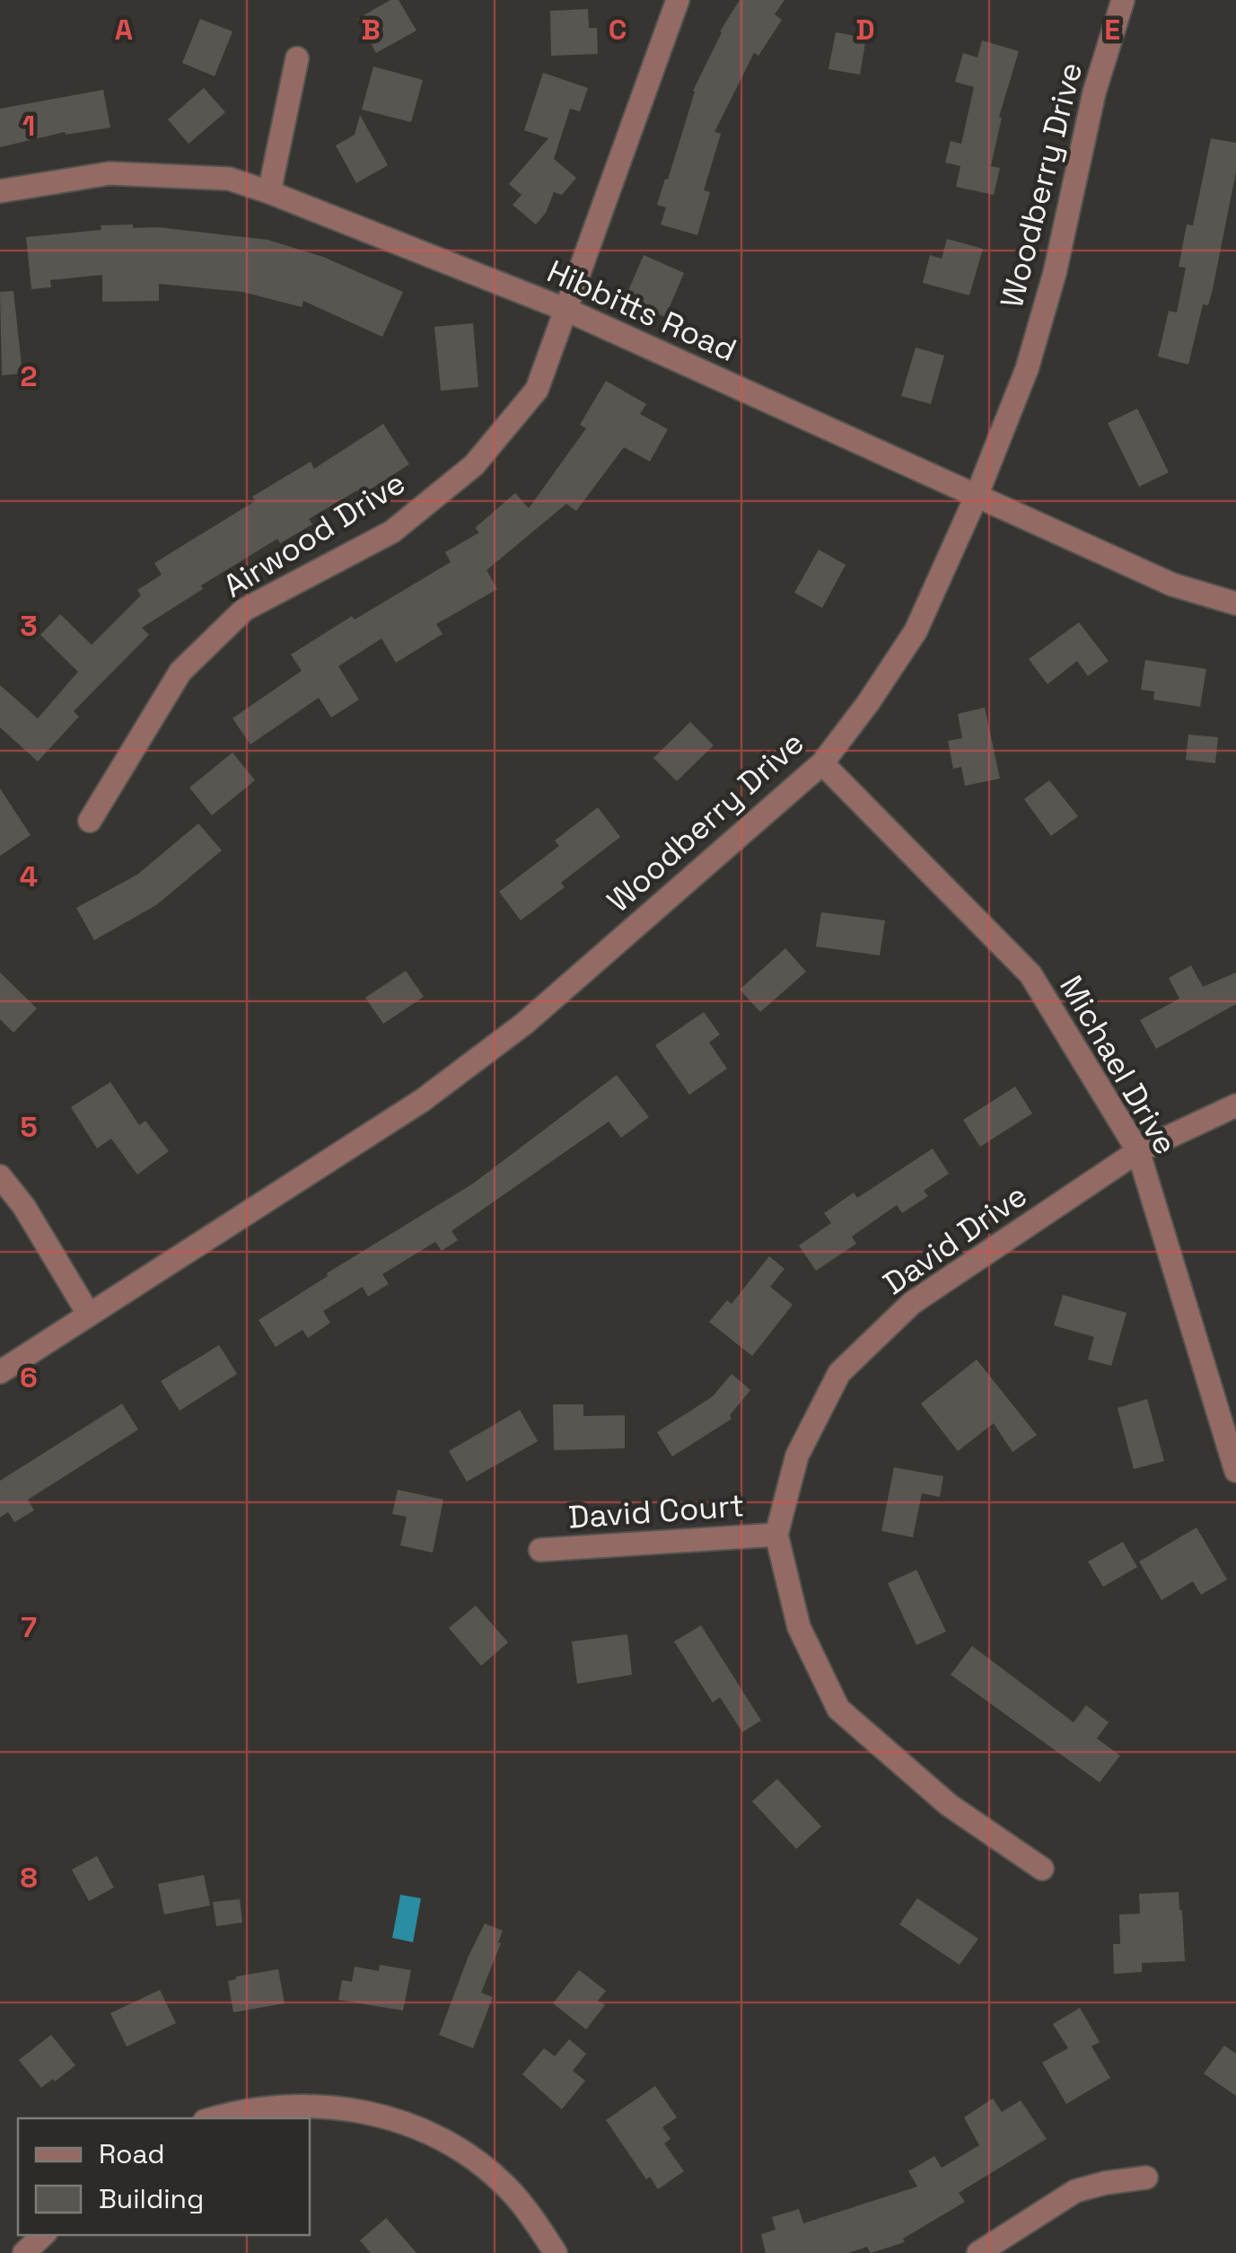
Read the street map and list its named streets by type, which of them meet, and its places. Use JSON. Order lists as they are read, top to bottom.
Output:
{
  "streets": {
    "street": [
      "Woodberry Drive",
      "Hibbitts Road",
      "Airwood Drive",
      "Michael Drive",
      "David Drive",
      "David Court"
    ]
  },
  "crossings": [
    ["Woodberry Drive", "Hibbitts Road"],
    ["Woodberry Drive", "Michael Drive"],
    ["Hibbitts Road", "Airwood Drive"],
    ["Michael Drive", "David Drive"],
    ["David Drive", "David Court"]
  ],
  "legend": ["Road", "Building"],
  "grid": {
    "columns": [
      "A",
      "B",
      "C",
      "D",
      "E"
    ],
    "rows": [
      "1",
      "2",
      "3",
      "4",
      "5",
      "6",
      "7",
      "8"
    ]
  }
}
